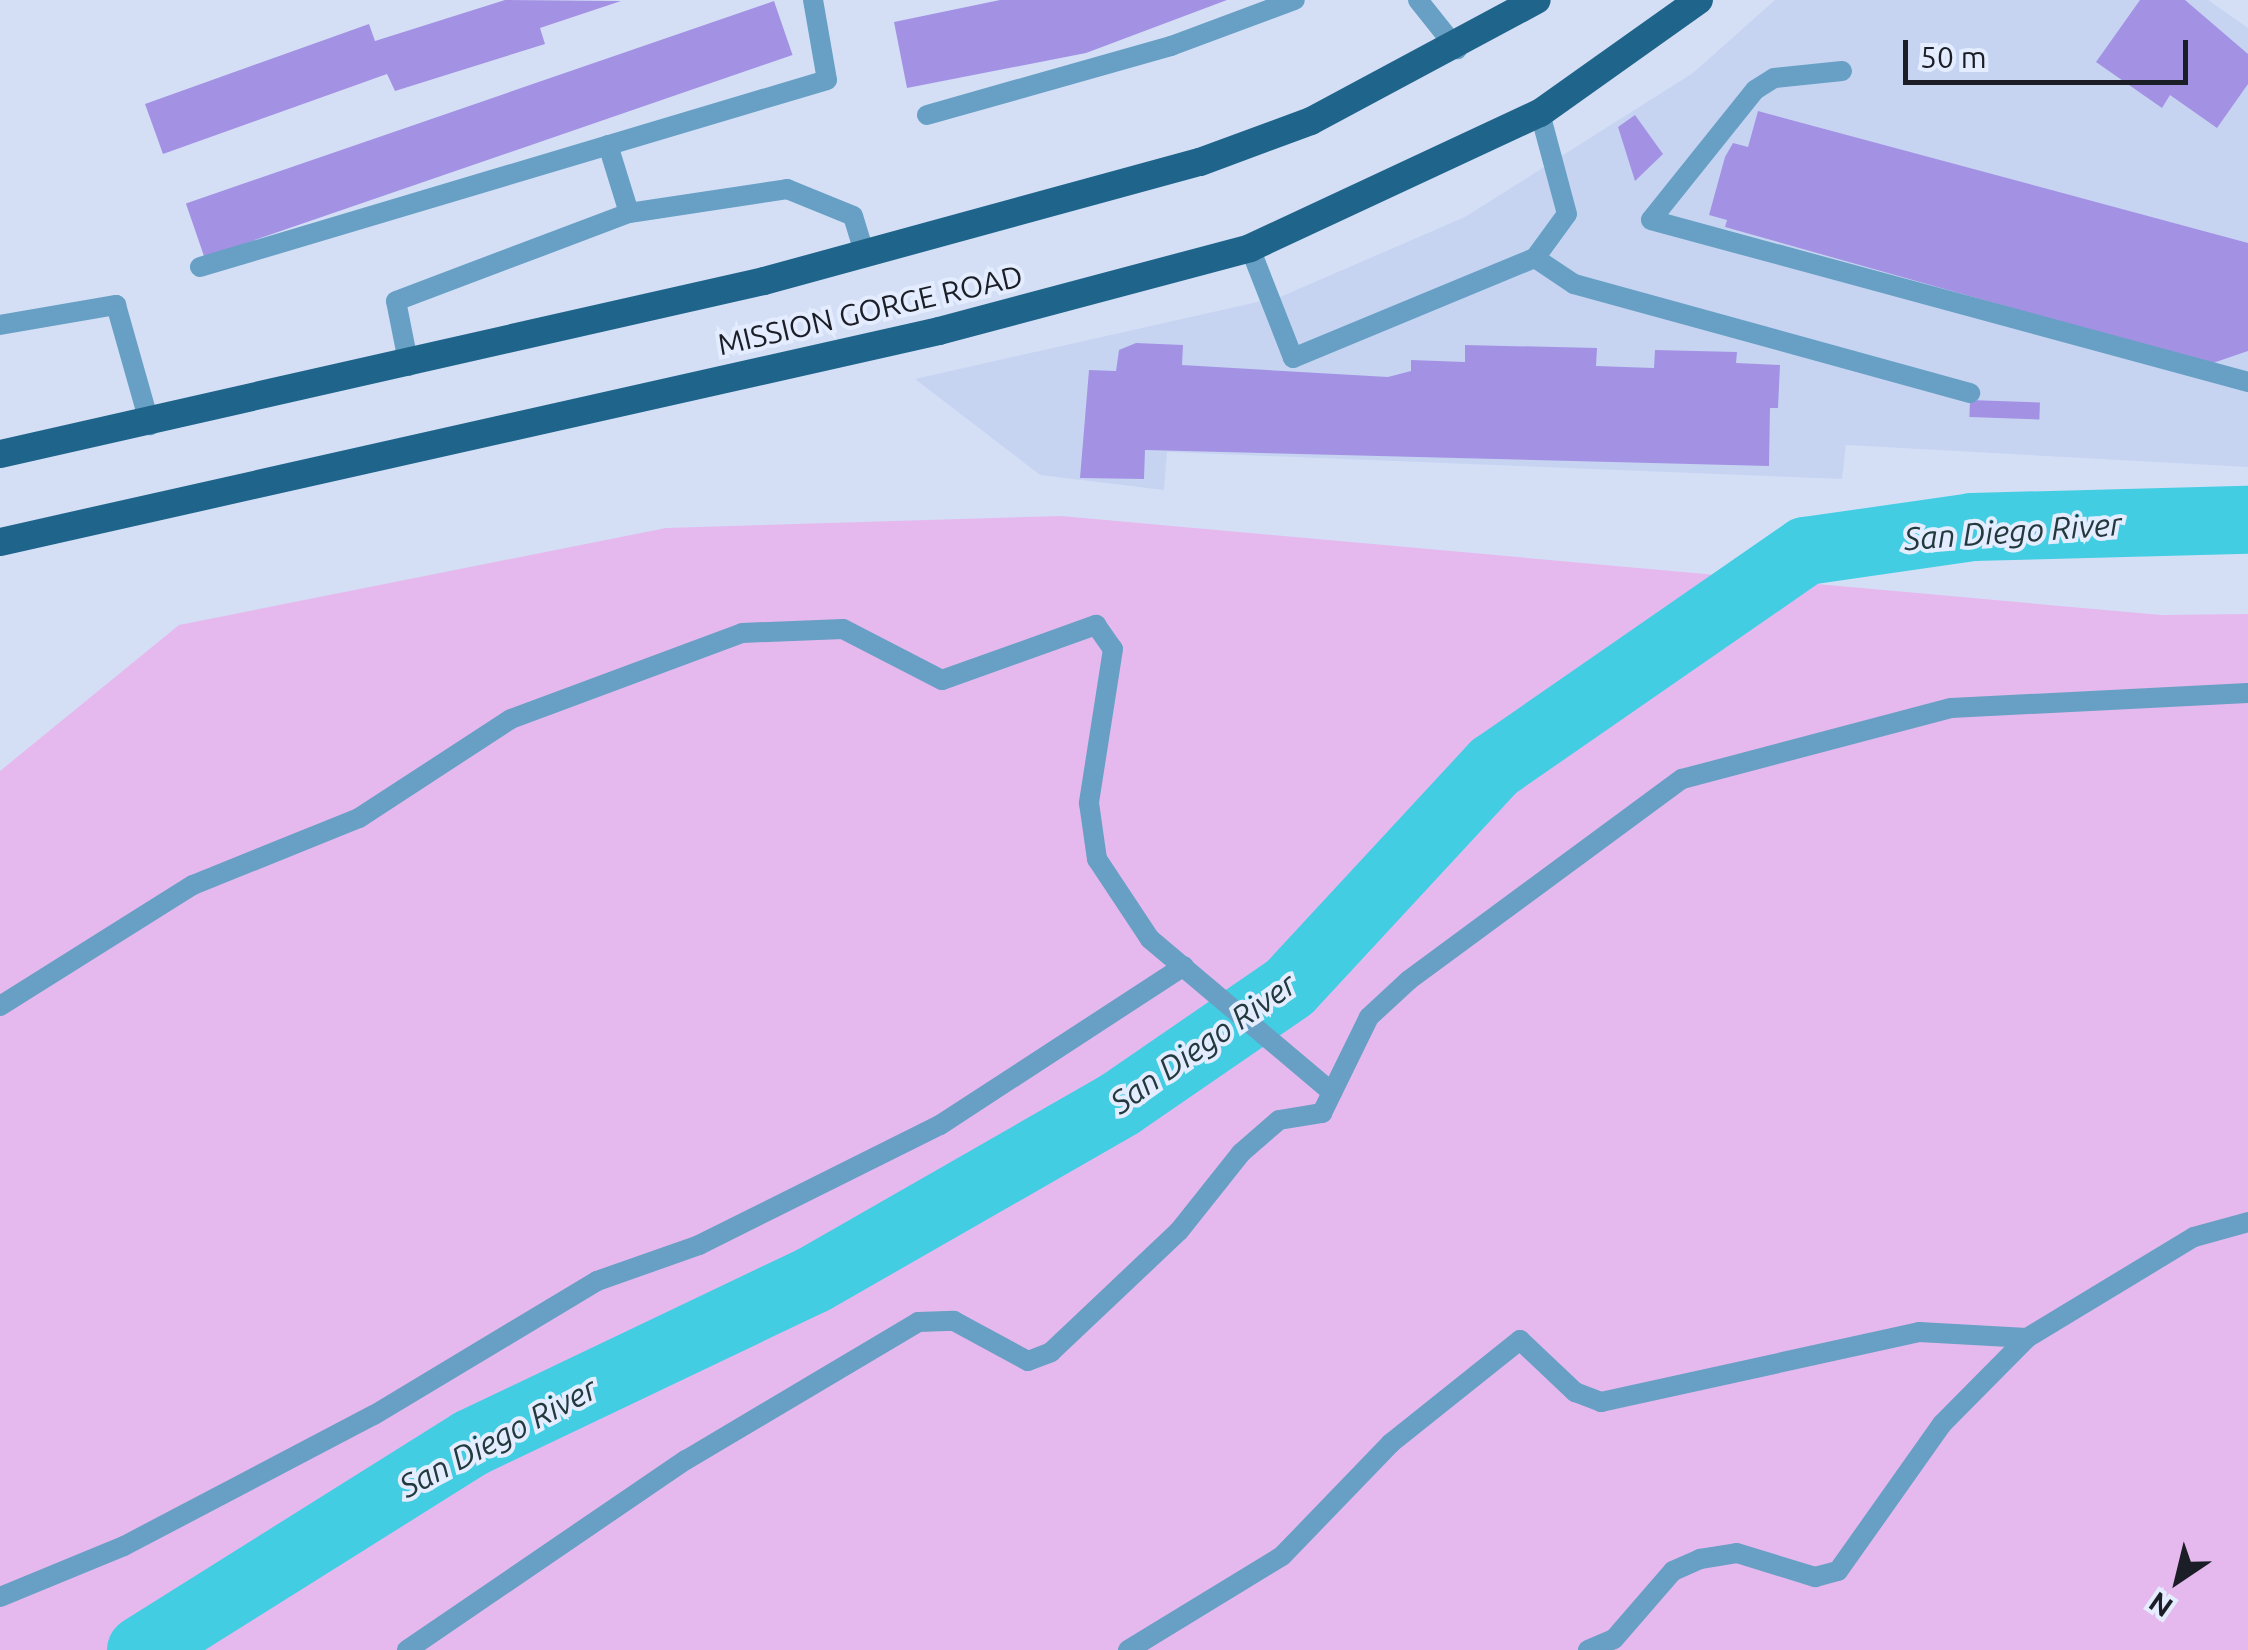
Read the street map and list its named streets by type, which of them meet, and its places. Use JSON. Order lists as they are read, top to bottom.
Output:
{
  "streets": {
    "main road": ["MISSION GORGE ROAD"]
  },
  "water": ["San Diego River"],
  "scale_bar": "50 m",
  "north": "bottom left"
}
